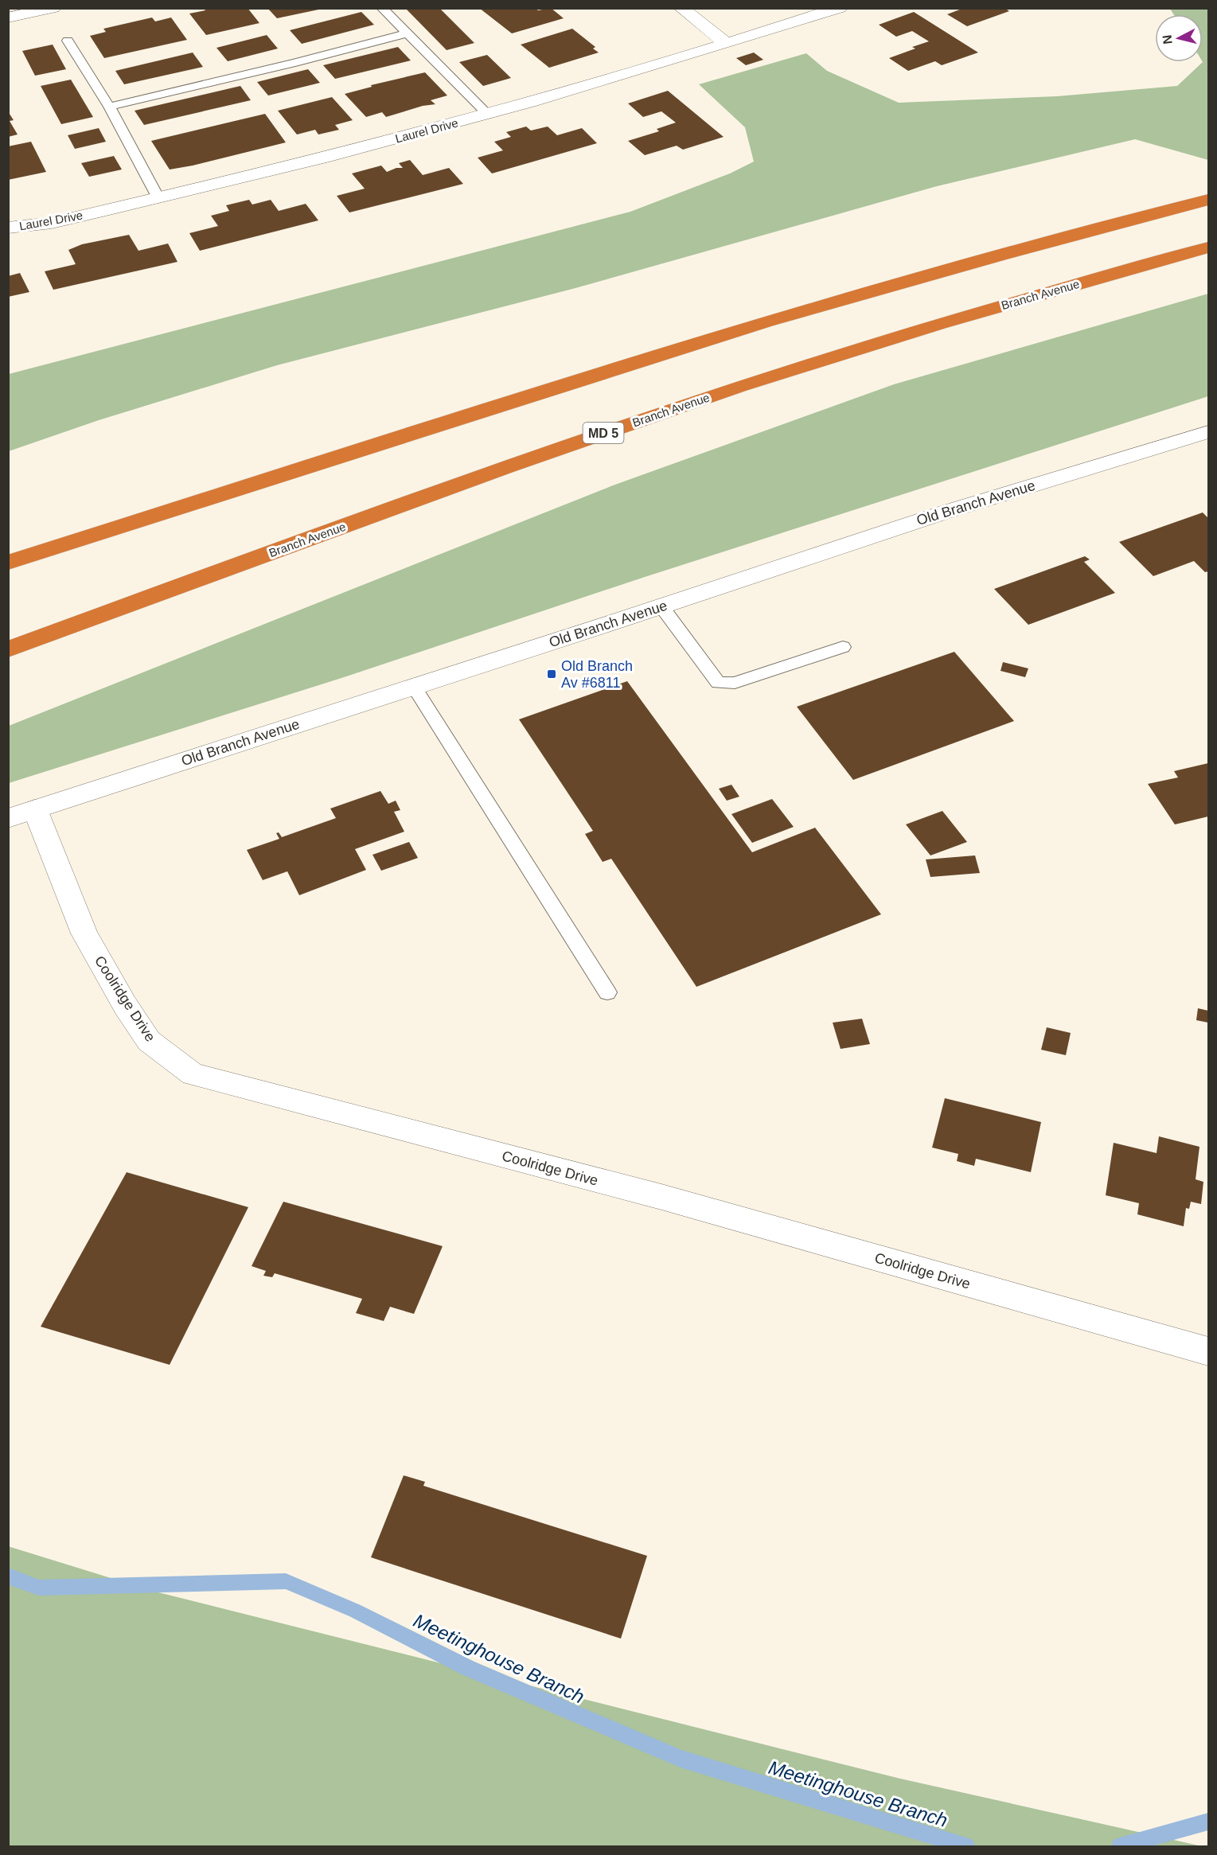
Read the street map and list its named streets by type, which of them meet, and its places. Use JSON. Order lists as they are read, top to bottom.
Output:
{
  "streets": {
    "highway": ["Branch Avenue", "MD 5"],
    "street": ["Laurel Drive", "Old Branch Avenue", "Coolridge Drive"]
  },
  "crossings": [
    ["Old Branch Avenue", "Coolridge Drive"]
  ],
  "water": ["Meetinghouse Branch"],
  "places": {
    "transit": ["Old Branch Av #6811"]
  },
  "north": "left"
}
